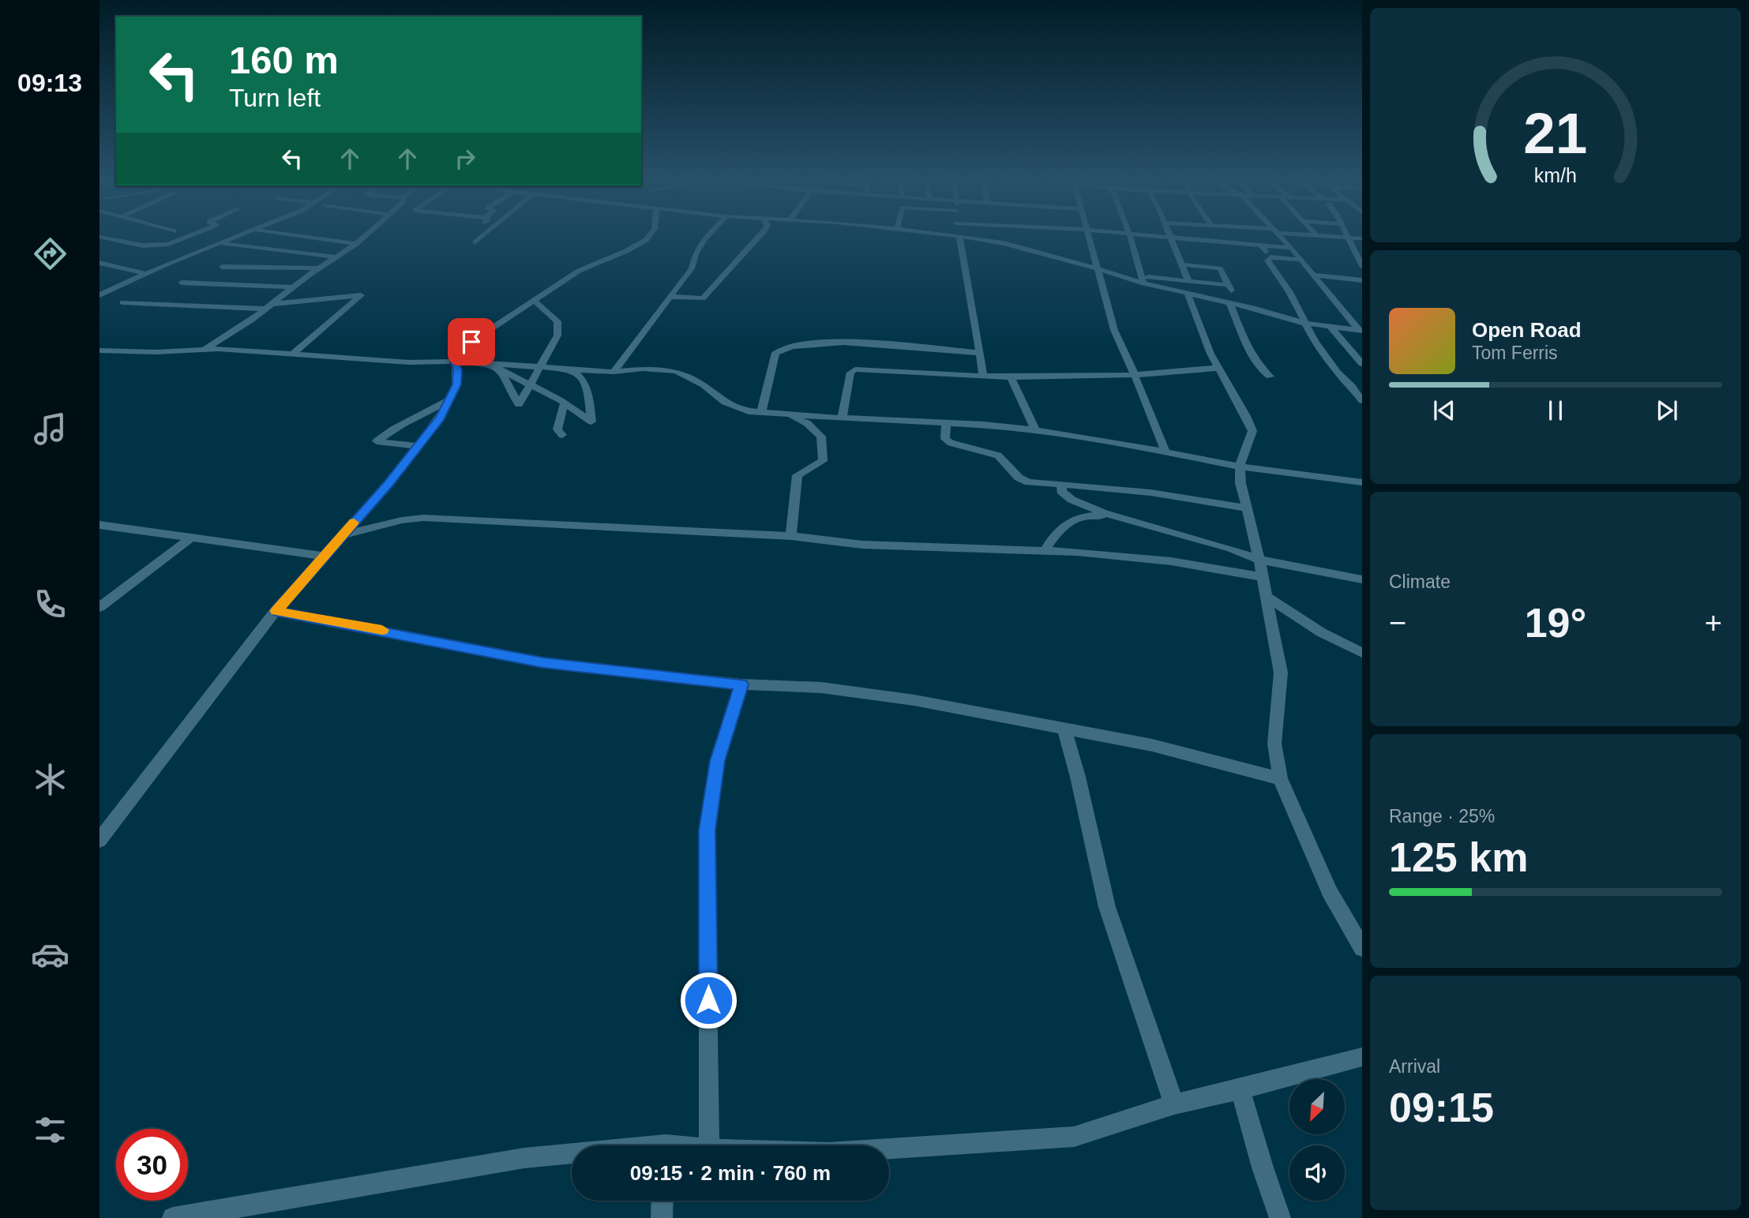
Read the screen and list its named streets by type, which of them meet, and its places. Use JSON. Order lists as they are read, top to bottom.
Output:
{
  "north": "bottom left",
  "page": {
    "tabs": "09:13",
    "turn": ["160 m", "Turn left"],
    "song": ["Open Road", "Tom Ferris"],
    "tile": [
      "Climate",
      ["Range · 25%", "125 km"],
      ["Arrival", "09:15"]
    ],
    "heat": ["−", "19°", "+"],
    "limit": "30",
    "trip": "09:15 · 2 min · 760 m",
    "gauge": ["21", "km/h"]
  }
}
